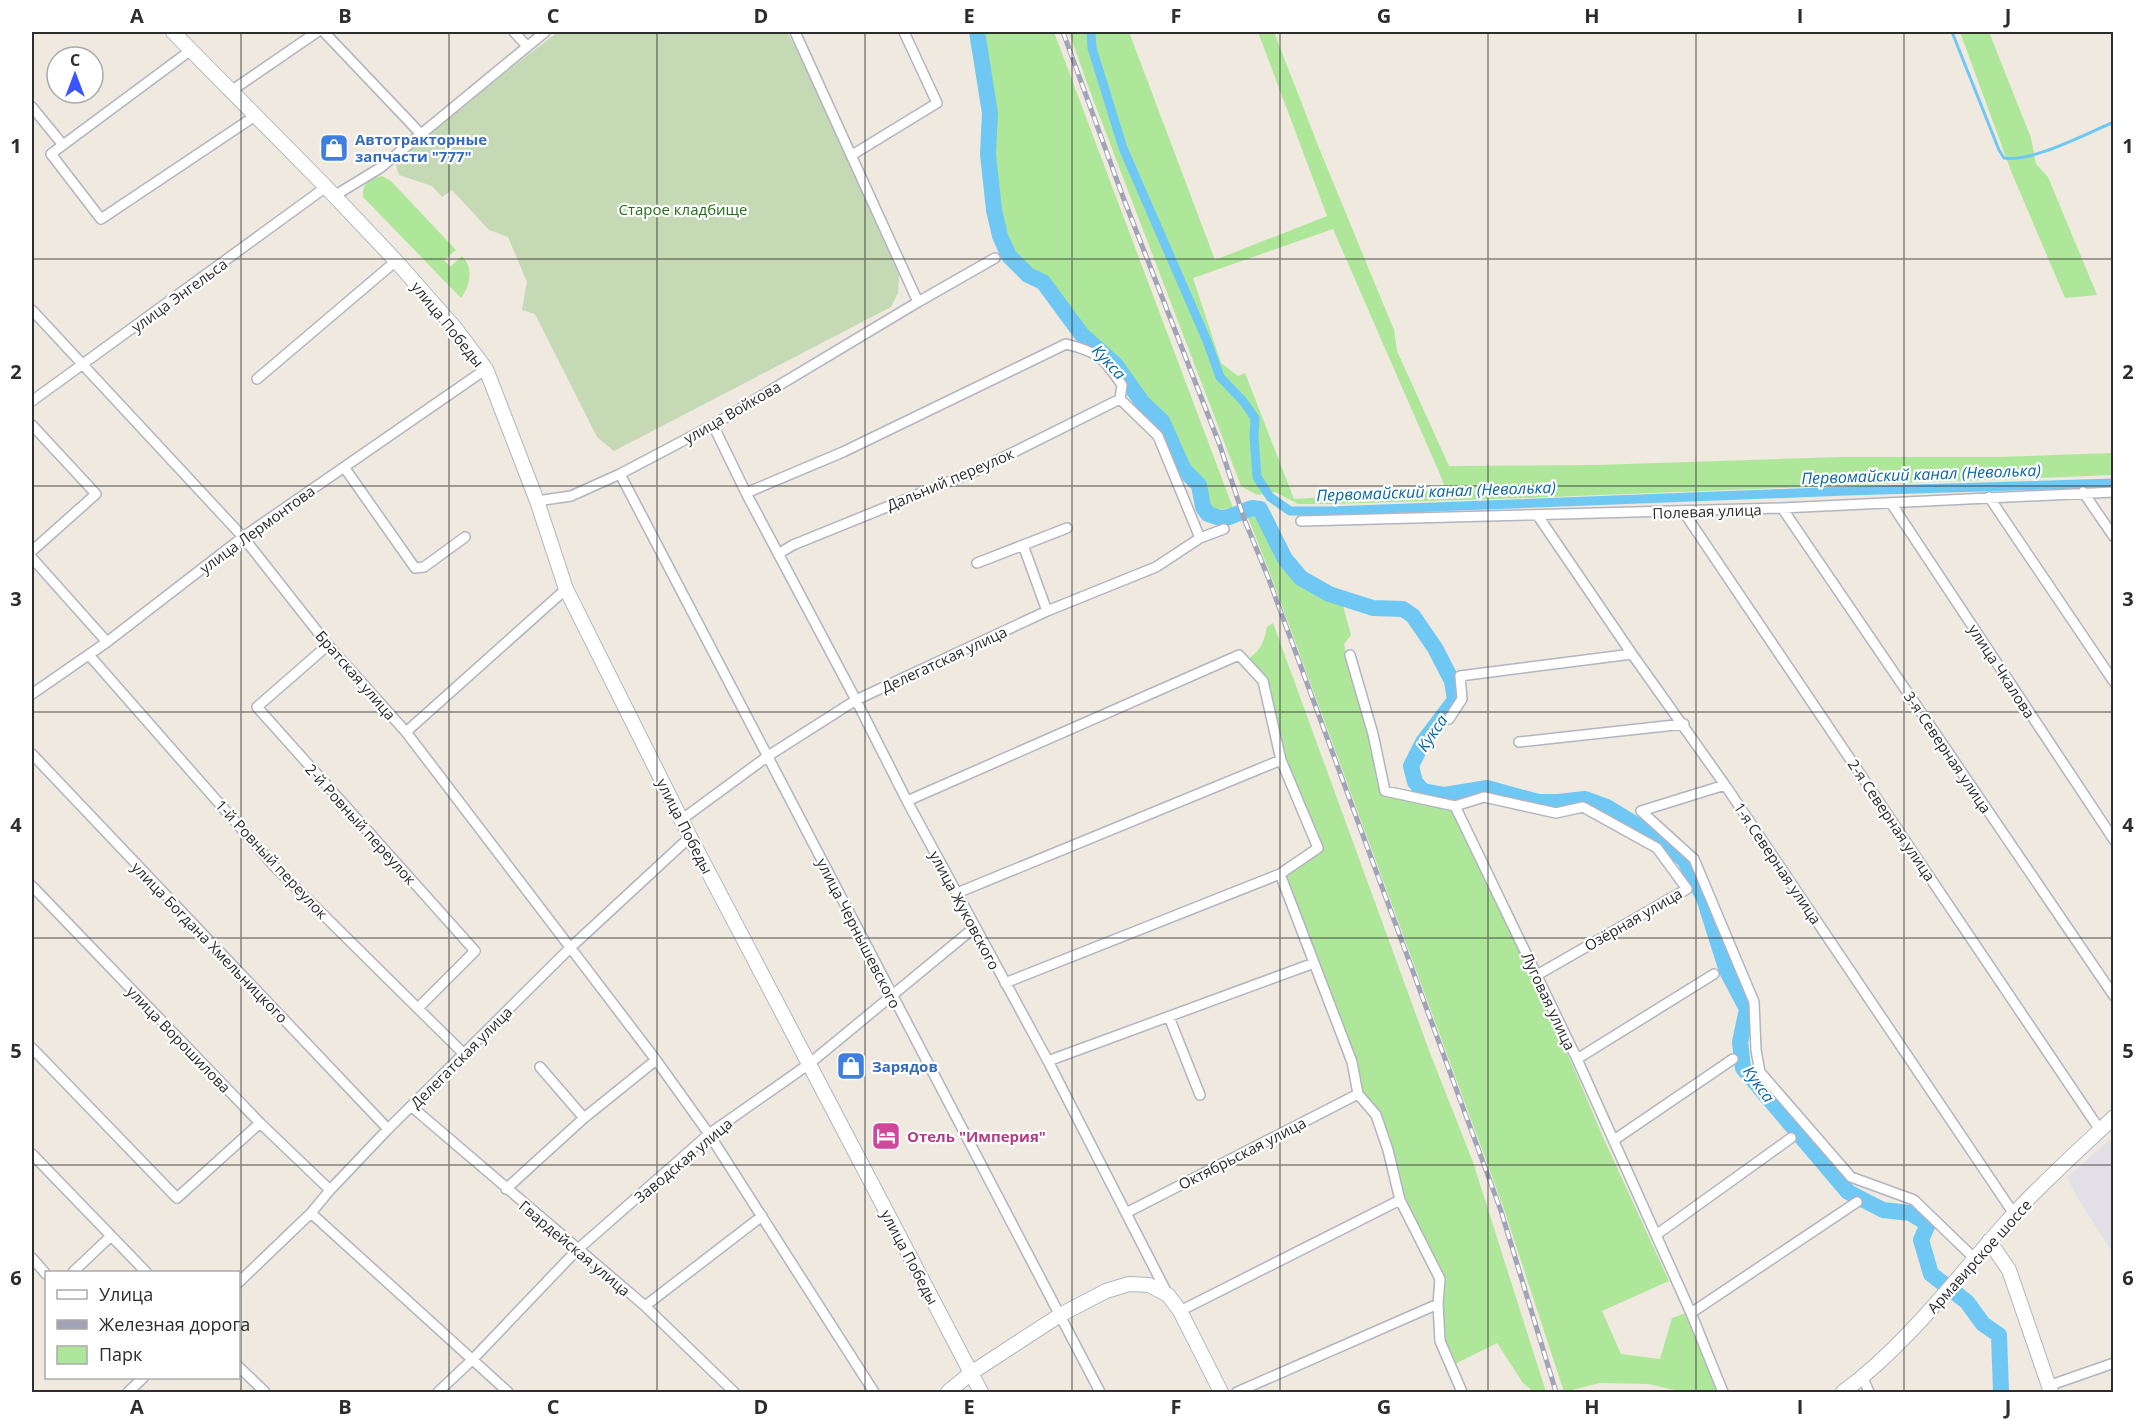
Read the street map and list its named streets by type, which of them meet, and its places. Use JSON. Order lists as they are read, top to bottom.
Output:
{
  "streets": {
    "street": [
      "улица Энгельса",
      "улица Победы",
      "улица Войкова",
      "Дальний переулок",
      "Полевая улица",
      "улица Лермонтова",
      "Делегатская улица",
      "улица Чкалова",
      "Братская улица",
      "3-я Северная улица",
      "2-я Северная улица",
      "2-й Ровный переулок",
      "1-й Ровный переулок",
      "1-я Северная улица",
      "улица Жуковского",
      "Озёрная улица",
      "улица Чернышевского",
      "улица Богдана Хмельницкого",
      "Луговая улица",
      "улица Ворошилова",
      "Октябрьская улица",
      "Заводская улица",
      "Гвардейская улица",
      "Армавирское шоссе"
    ]
  },
  "crossings": [
    ["улица Энгельса", "улица Победы"],
    ["улица Энгельса", "Братская улица"],
    ["улица Победы", "улица Войкова"],
    ["улица Победы", "улица Лермонтова"],
    ["улица Победы", "Делегатская улица"],
    ["улица Победы", "Заводская улица"],
    ["улица Войкова", "улица Жуковского"],
    ["улица Войкова", "улица Чернышевского"],
    ["Дальний переулок", "улица Жуковского"],
    ["Полевая улица", "улица Чкалова"],
    ["Полевая улица", "3-я Северная улица"],
    ["Полевая улица", "2-я Северная улица"],
    ["Полевая улица", "1-я Северная улица"],
    ["улица Лермонтова", "Братская улица"],
    ["улица Лермонтова", "1-й Ровный переулок"],
    ["Делегатская улица", "Братская улица"],
    ["Делегатская улица", "1-й Ровный переулок"],
    ["Делегатская улица", "улица Жуковского"],
    ["Делегатская улица", "улица Чернышевского"],
    ["Делегатская улица", "улица Богдана Хмельницкого"],
    ["Делегатская улица", "улица Ворошилова"],
    ["Делегатская улица", "Гвардейская улица"],
    ["Братская улица", "2-й Ровный переулок"],
    ["Братская улица", "Заводская улица"],
    ["2-я Северная улица", "Армавирское шоссе"],
    ["2-й Ровный переулок", "1-й Ровный переулок"],
    ["1-я Северная улица", "Армавирское шоссе"],
    ["улица Жуковского", "Октябрьская улица"],
    ["улица Жуковского", "Заводская улица"],
    ["Озёрная улица", "Луговая улица"],
    ["улица Чернышевского", "Заводская улица"],
    ["Заводская улица", "Гвардейская улица"]
  ],
  "water": ["Кукса", "Первомайский канал (Неволька)"],
  "parks": ["Старое кладбище"],
  "places": {
    "shop": ["Автотракторные запчасти \"777\"", "Зарядов"],
    "hotel": ["Отель \"Империя\""]
  },
  "legend": ["Улица", "Железная дорога", "Парк"],
  "north": "top",
  "grid": {
    "columns": [
      "A",
      "B",
      "C",
      "D",
      "E",
      "F",
      "G",
      "H",
      "I",
      "J"
    ],
    "rows": [
      "1",
      "2",
      "3",
      "4",
      "5",
      "6"
    ]
  }
}
